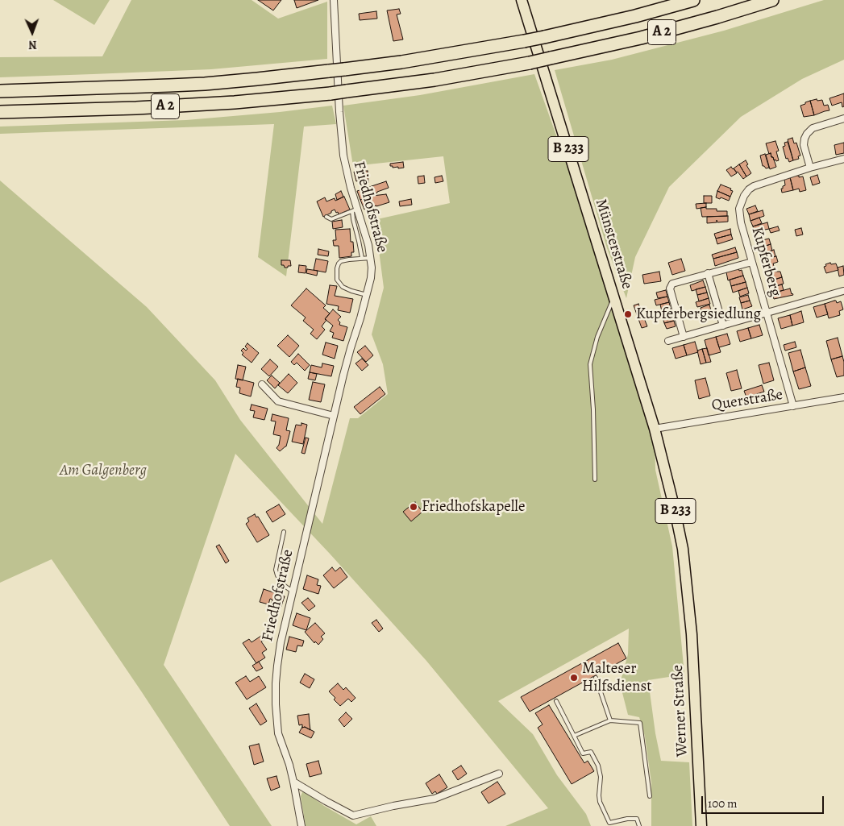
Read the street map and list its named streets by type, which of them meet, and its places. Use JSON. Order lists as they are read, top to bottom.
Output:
{
  "streets": {
    "highway": ["A 2"],
    "main road": ["B 233", "Münsterstraße", "Werner Straße"],
    "street": ["Friedhofstraße", "Kupferberg", "Querstraße"]
  },
  "crossings": [
    ["Münsterstraße", "Querstraße"],
    ["Münsterstraße", "Werner Straße"],
    ["Kupferberg", "Querstraße"]
  ],
  "parks": ["Am Galgenberg"],
  "places": ["Kupferbergsiedlung", "Friedhofskapelle", "Malteser Hilfsdienst"],
  "scale_bar": "100 m",
  "north": "bottom"
}
